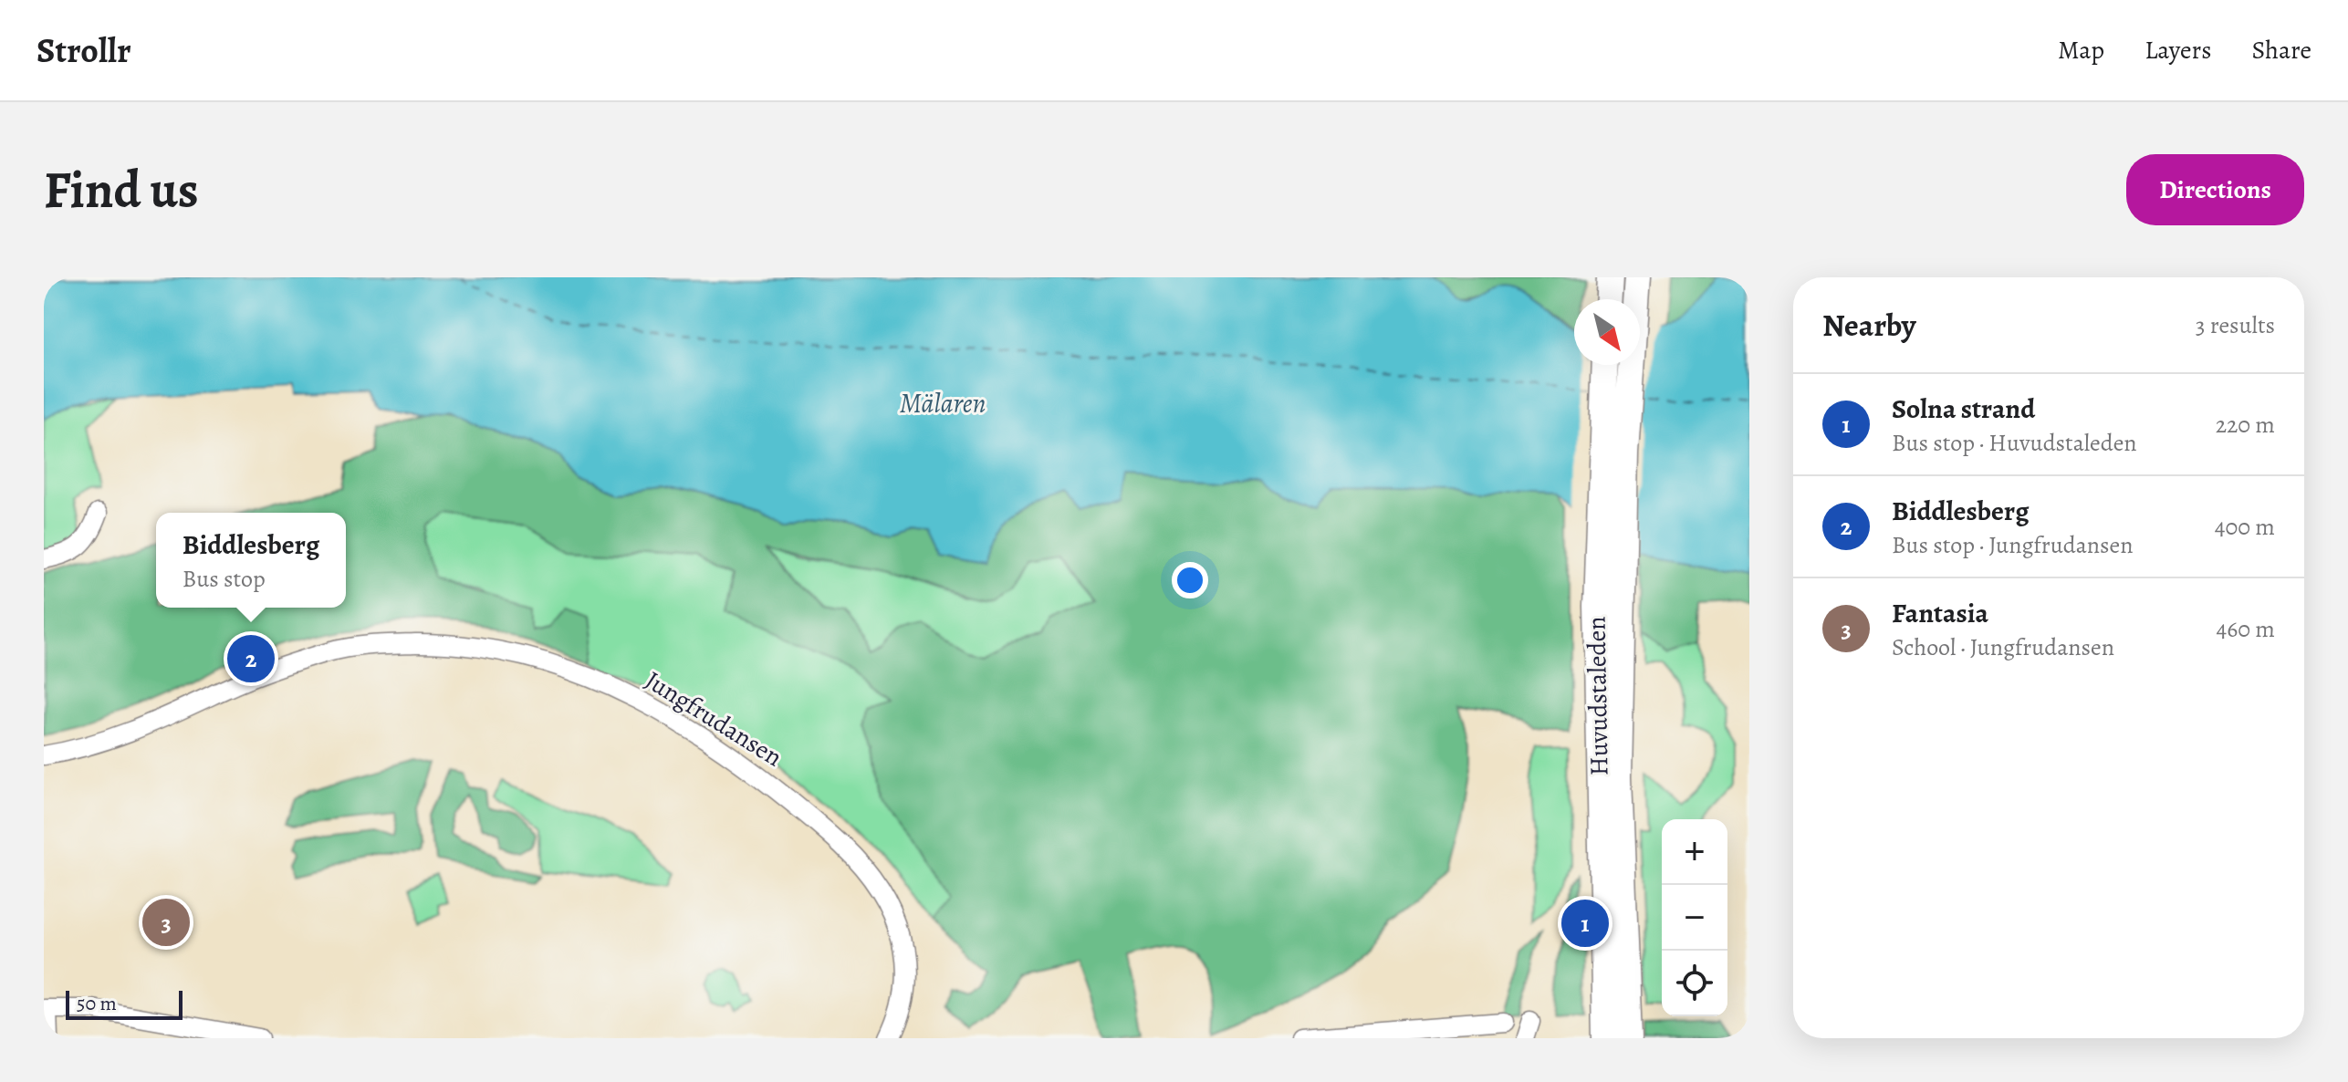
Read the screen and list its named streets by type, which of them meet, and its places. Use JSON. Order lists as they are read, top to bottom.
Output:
{
  "streets": {
    "main road": ["Huvudstaleden"],
    "street": ["Jungfrudansen"]
  },
  "water": ["Mälaren"],
  "scale_bar": "50 m",
  "north": "bottom right",
  "page": {
    "header": "Strollr",
    "nav": ["Map", "Layers", "Share"],
    "buttons": "Directions",
    "title": "Find us",
    "heading": ["Nearby", "3 results"],
    "list": [
      {
        "mark": "1",
        "name": "Solna strand",
        "note": "Bus stop · Huvudstaleden",
        "value": "220 m"
      },
      {
        "mark": "2",
        "name": "Biddlesberg",
        "note": "Bus stop · Jungfrudansen",
        "value": "400 m"
      },
      {
        "mark": "3",
        "name": "Fantasia",
        "note": "School · Jungfrudansen",
        "value": "460 m"
      }
    ],
    "popup": ["Biddlesberg", "Bus stop"],
    "pins": ["2", "3", "1"],
    "map_buttons": ["+", "−"],
    "scale": "50 m"
  }
}
